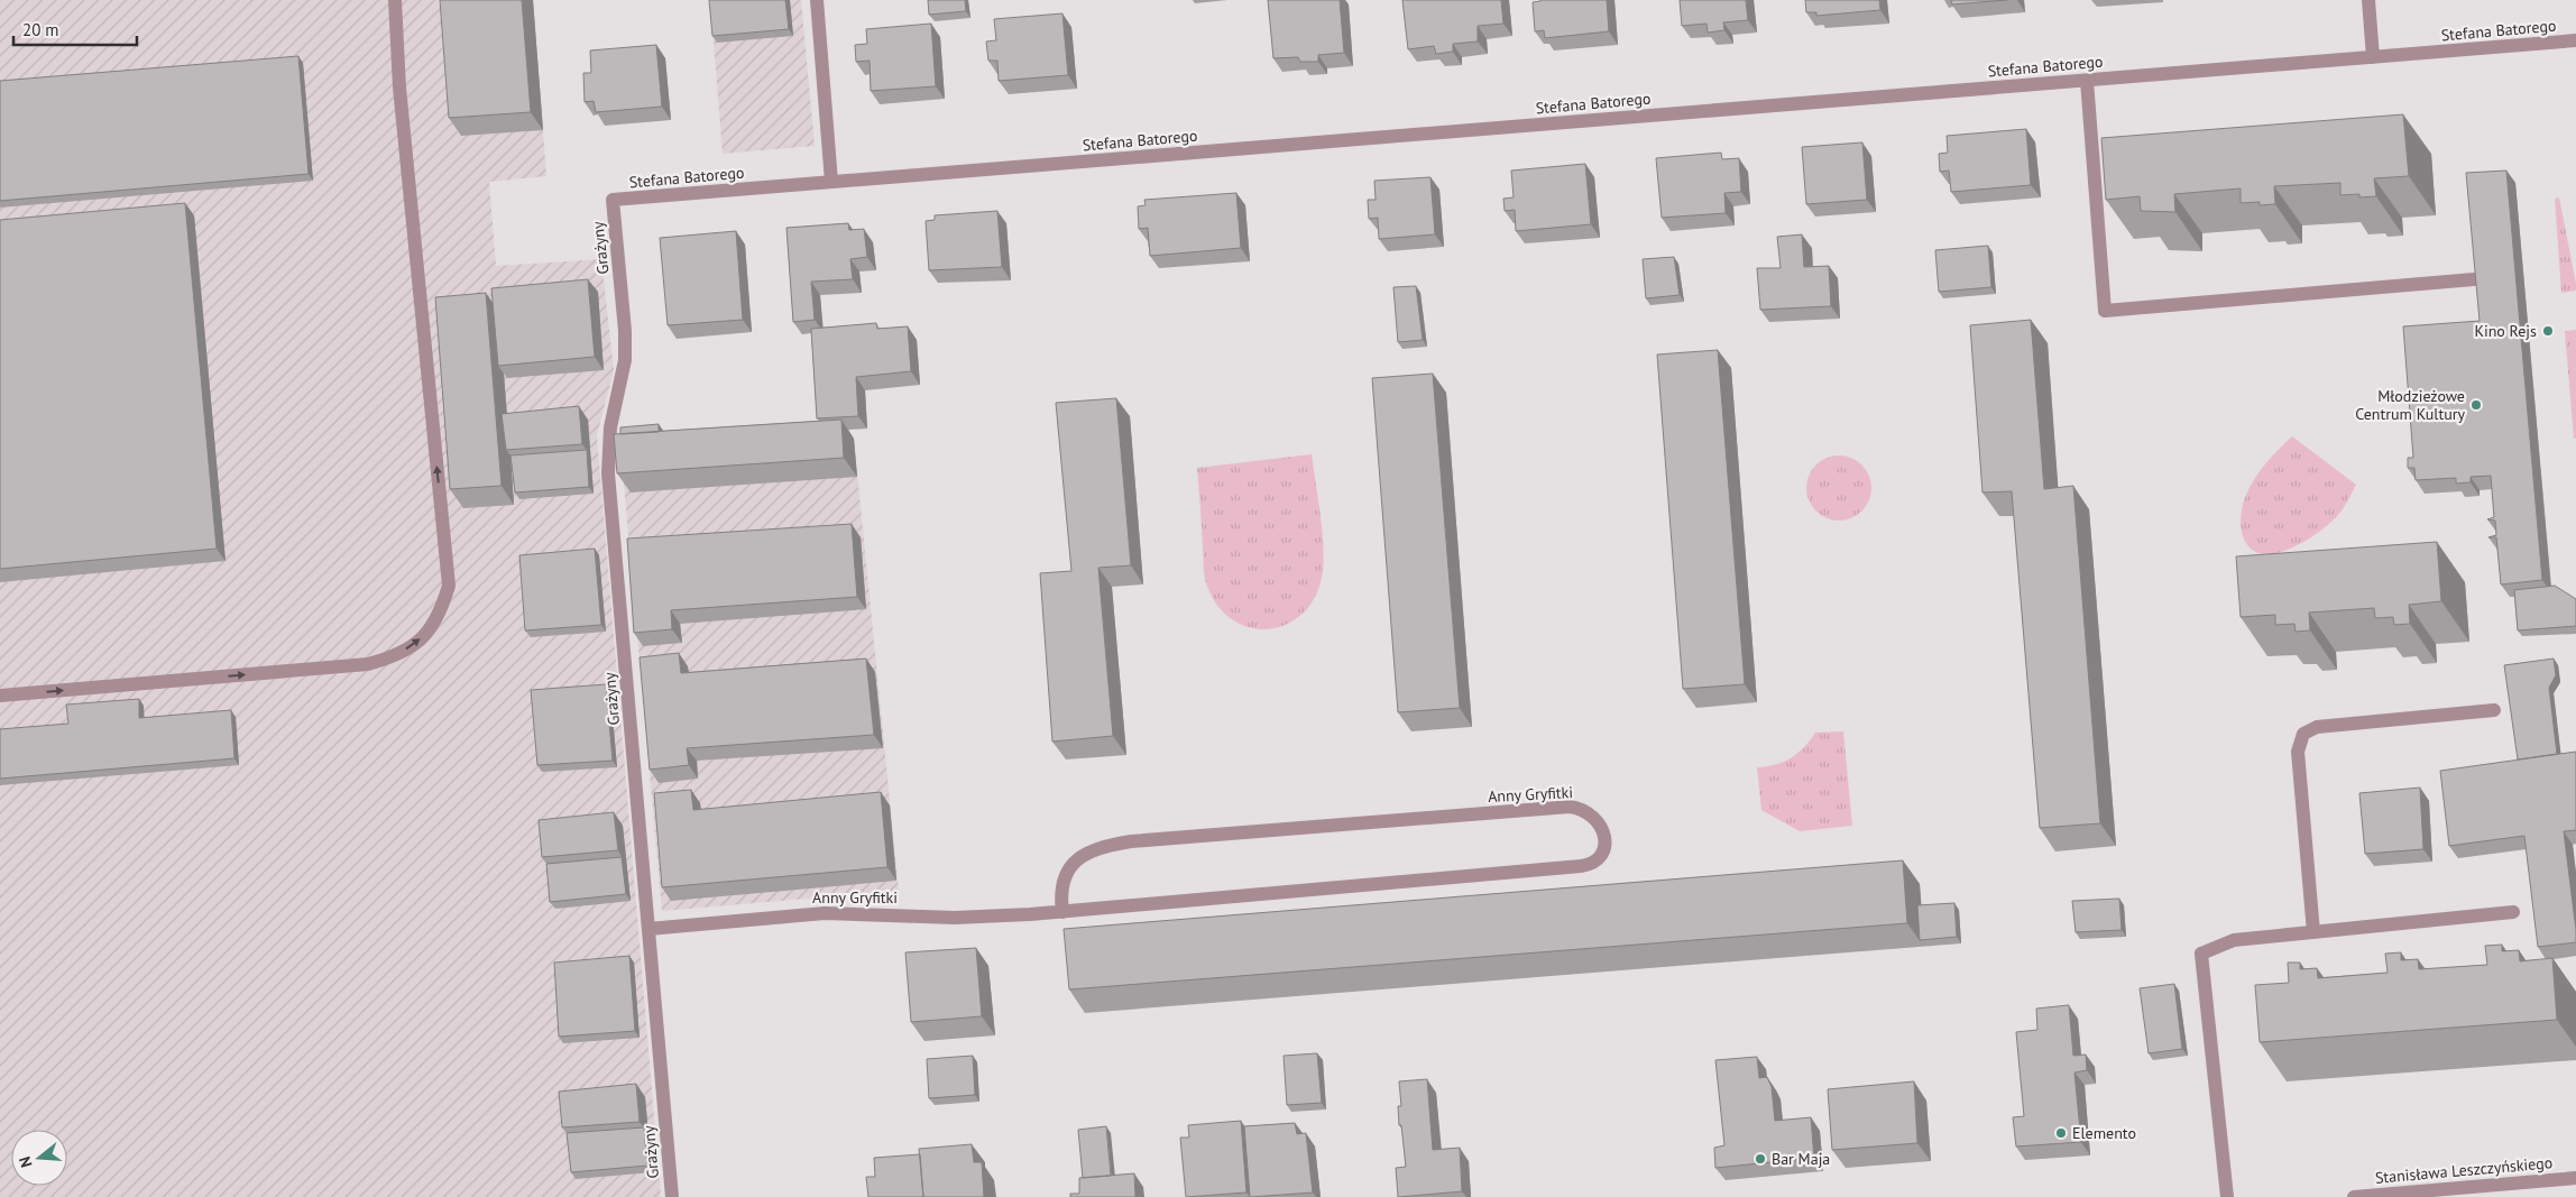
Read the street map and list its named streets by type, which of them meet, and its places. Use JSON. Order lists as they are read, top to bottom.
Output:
{
  "streets": {
    "street": [
      "Stefana Batorego",
      "Grażyny",
      "Anny Gryfitki",
      "Stanisława Leszczyńskiego"
    ]
  },
  "crossings": [
    ["Stefana Batorego", "Grażyny"],
    ["Grażyny", "Anny Gryfitki"]
  ],
  "places": [
    "Kino Rejs",
    "Młodzieżowe Centrum Kultury",
    "Elemento",
    "Bar Maja"
  ],
  "scale_bar": "20 m",
  "north": "left"
}
